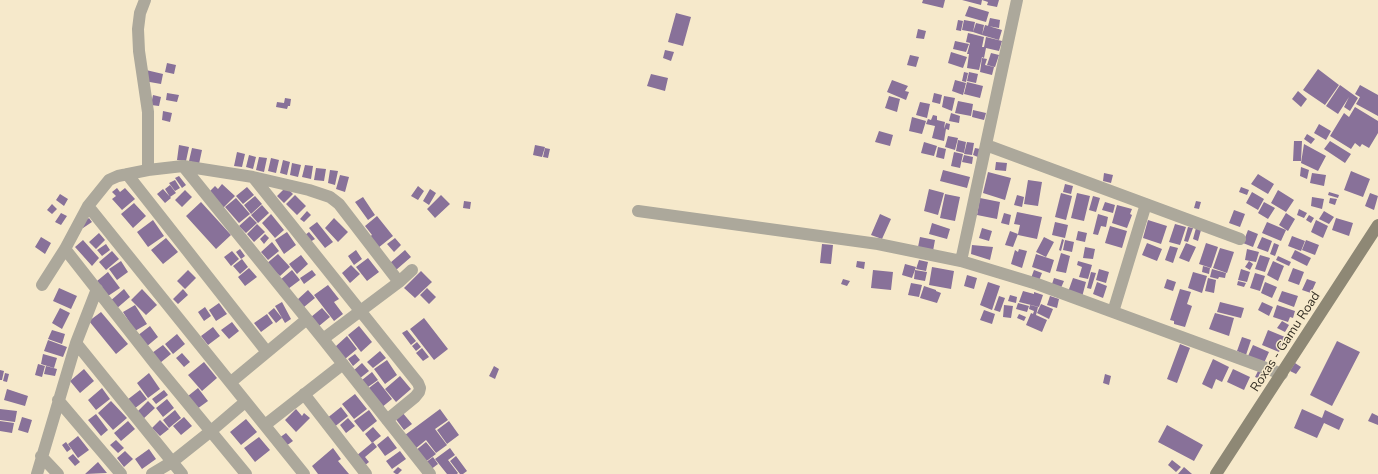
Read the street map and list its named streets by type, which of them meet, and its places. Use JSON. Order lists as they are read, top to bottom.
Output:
{
  "streets": {
    "main road": ["Roxas - Gamu Road"]
  }
}
